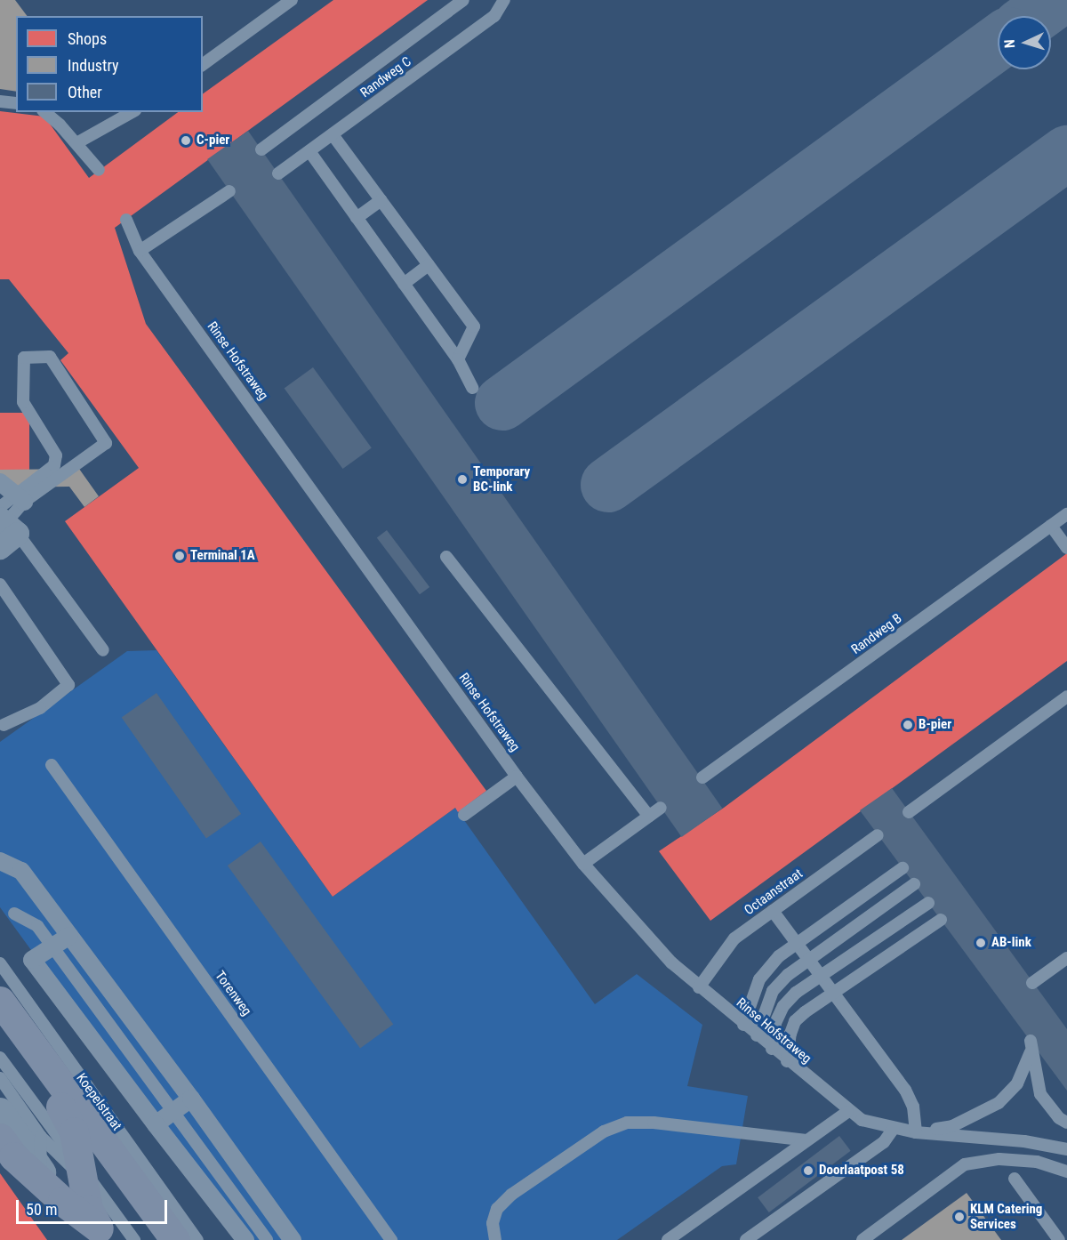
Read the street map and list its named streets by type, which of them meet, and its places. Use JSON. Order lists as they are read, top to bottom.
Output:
{
  "streets": {
    "street": ["Koepelstraat"],
    "lane": [
      "Randweg C",
      "Rinse Hofstraweg",
      "Randweg B",
      "Octaanstraat",
      "Torenweg"
    ]
  },
  "crossings": [
    ["Rinse Hofstraweg", "Octaanstraat"]
  ],
  "places": [
    "C-pier",
    "Temporary BC-link",
    "Terminal 1A",
    "B-pier",
    "AB-link",
    "Doorlaatpost 58",
    "KLM Catering Services"
  ],
  "legend": ["Shops", "Industry", "Other"],
  "scale_bar": "50 m",
  "north": "left"
}
